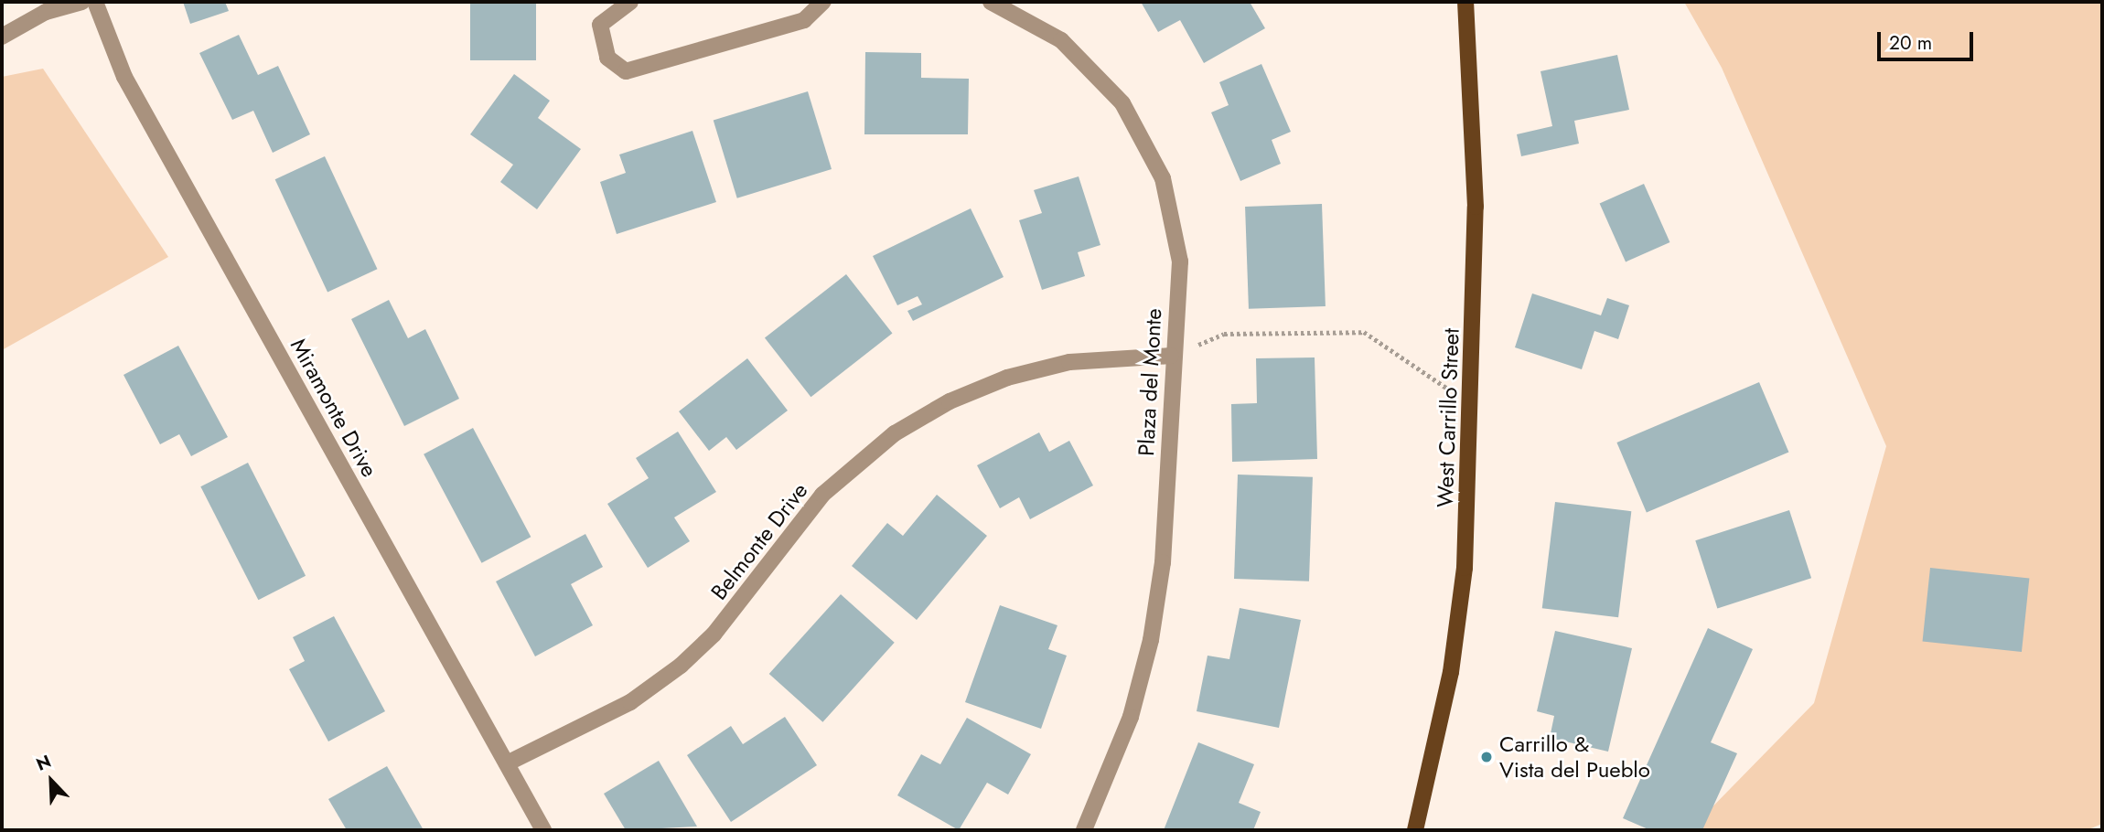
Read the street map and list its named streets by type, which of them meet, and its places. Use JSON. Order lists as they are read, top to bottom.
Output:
{
  "streets": {
    "main road": ["West Carrillo Street"],
    "street": ["Plaza del Monte", "Miramonte Drive", "Belmonte Drive"]
  },
  "crossings": [
    ["Plaza del Monte", "Belmonte Drive"],
    ["Miramonte Drive", "Belmonte Drive"]
  ],
  "places": ["Carrillo & Vista del Pueblo"],
  "scale_bar": "20 m",
  "north": "top left"
}
